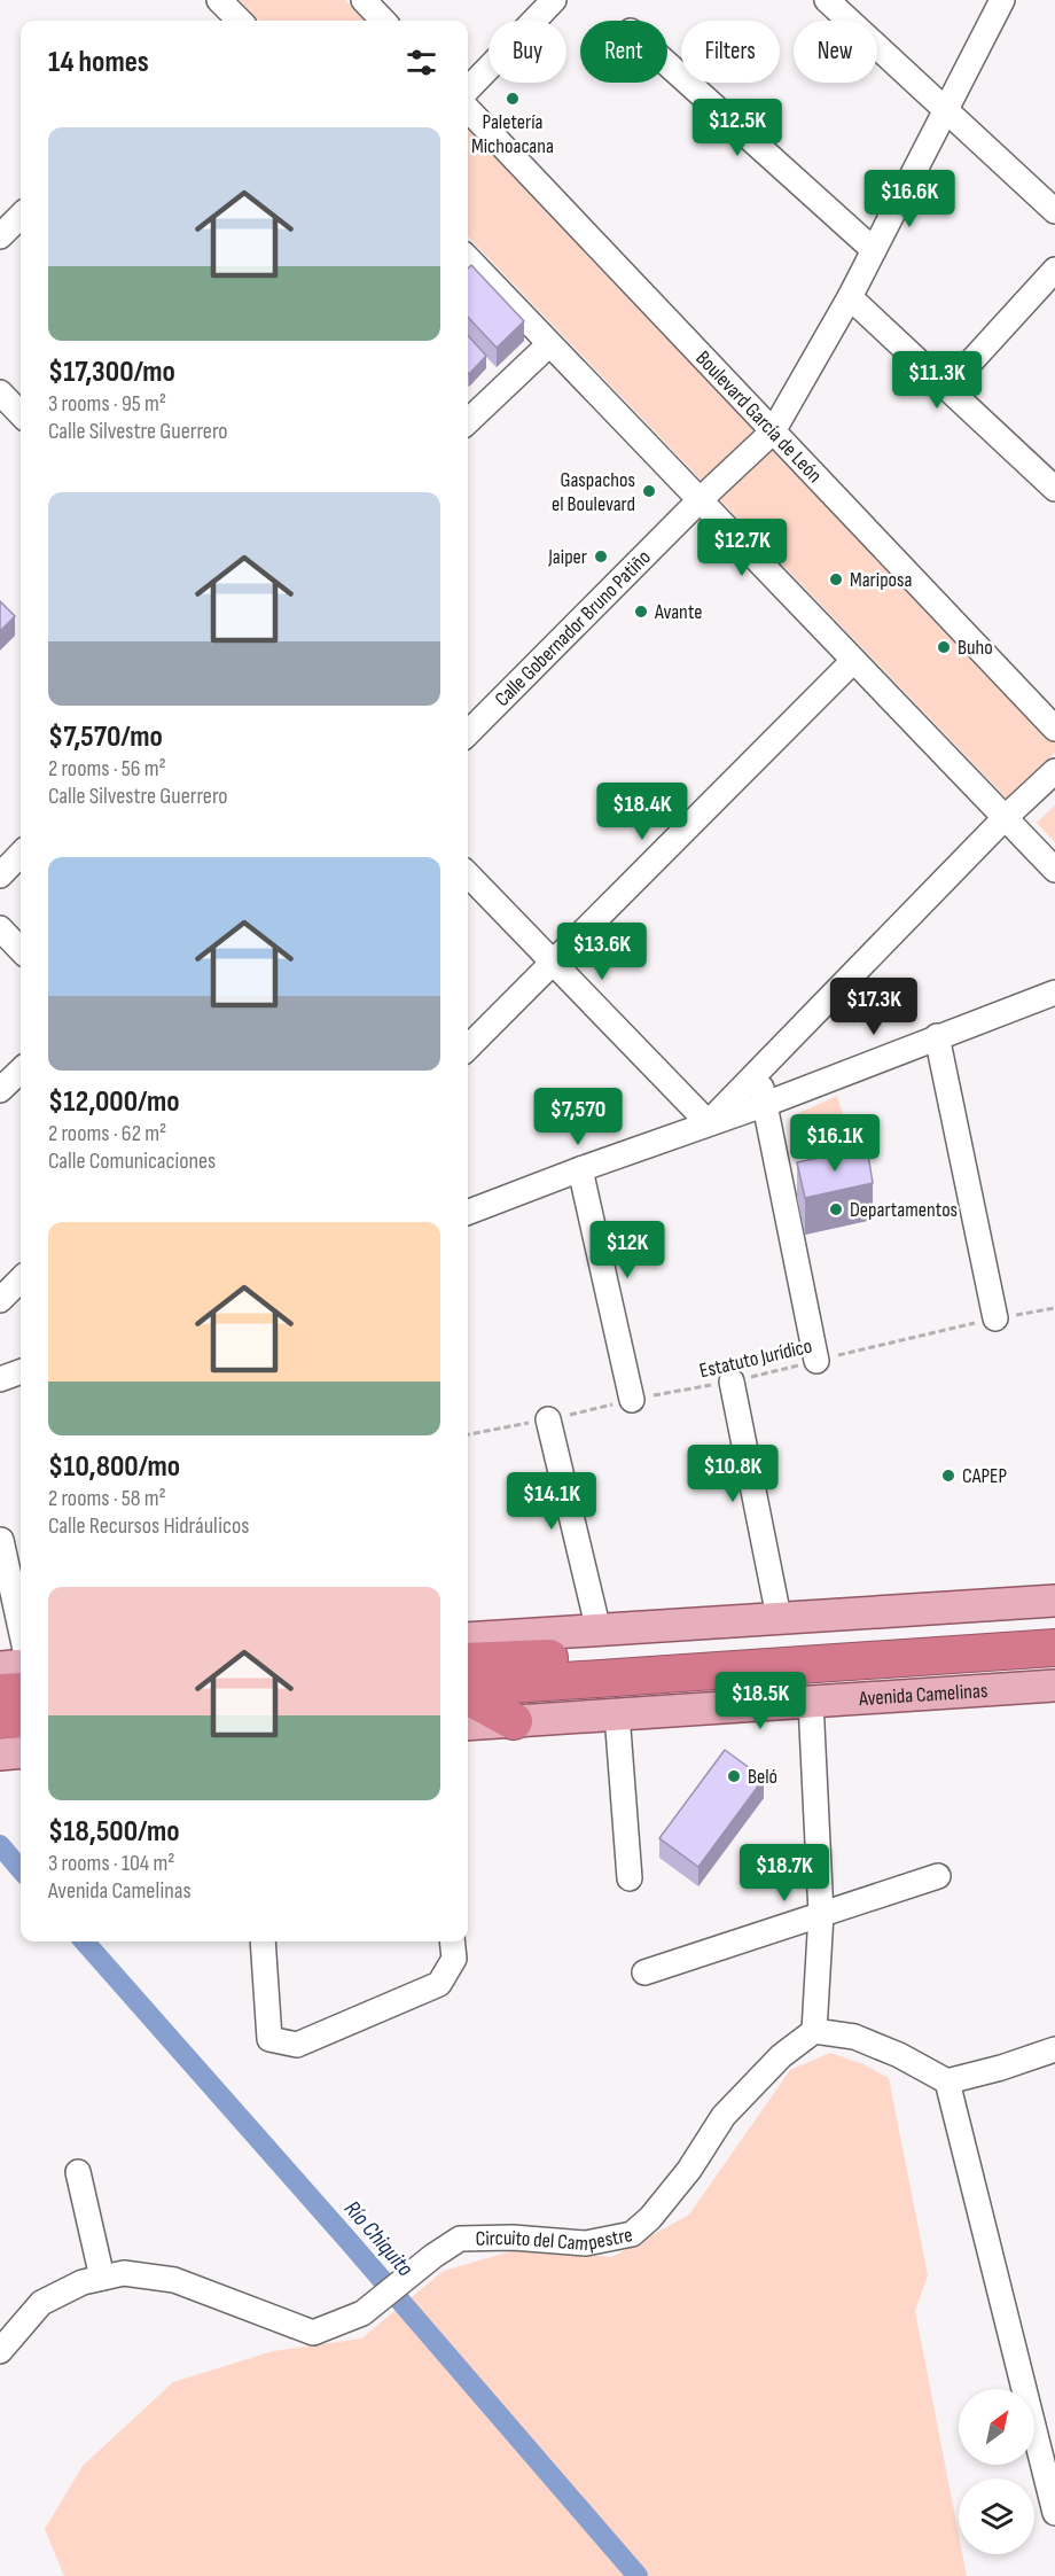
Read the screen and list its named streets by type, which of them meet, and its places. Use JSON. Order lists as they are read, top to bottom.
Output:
{
  "streets": {
    "highway": ["Avenida Camelinas"],
    "street": ["Boulevard García de León", "Calle Gobernador Bruno Patiño", "Circuito del Campestre"],
    "path": ["Estatuto Jurídico"]
  },
  "crossings": [
    ["Boulevard García de León", "Calle Gobernador Bruno Patiño"]
  ],
  "water": ["Río Chiquito"],
  "places": [
    "Paletería Michoacana",
    "Gaspachos el Boulevard",
    "Jaiper",
    "Mariposa",
    "Avante",
    "Buho",
    "Departamentos",
    "CAPEP",
    "Beló"
  ],
  "north": "top right",
  "page": {
    "chip": [
      "Buy",
      "Rent",
      "Filters",
      "New"
    ],
    "heading": "14 homes",
    "price": [
      "$12.5K",
      "$16.6K",
      "$11.3K",
      "$12.7K",
      "$18.4K",
      "$13.6K",
      "$17.3K",
      "$7,570",
      "$16.1K",
      "$12K",
      "$10.8K",
      "$14.1K",
      "$18.5K",
      "$18.7K"
    ],
    "list": [
      {
        "name": "$17,300/mo",
        "note": "3 rooms · 95 m² · Calle Silvestre Guerrero"
      },
      {
        "name": "$7,570/mo",
        "note": "2 rooms · 56 m² · Calle Silvestre Guerrero"
      },
      {
        "name": "$12,000/mo",
        "note": "2 rooms · 62 m² · Calle Comunicaciones"
      },
      {
        "name": "$10,800/mo",
        "note": "2 rooms · 58 m² · Calle Recursos Hidráulicos"
      },
      {
        "name": "$18,500/mo",
        "note": "3 rooms · 104 m² · Avenida Camelinas"
      }
    ]
  }
}
